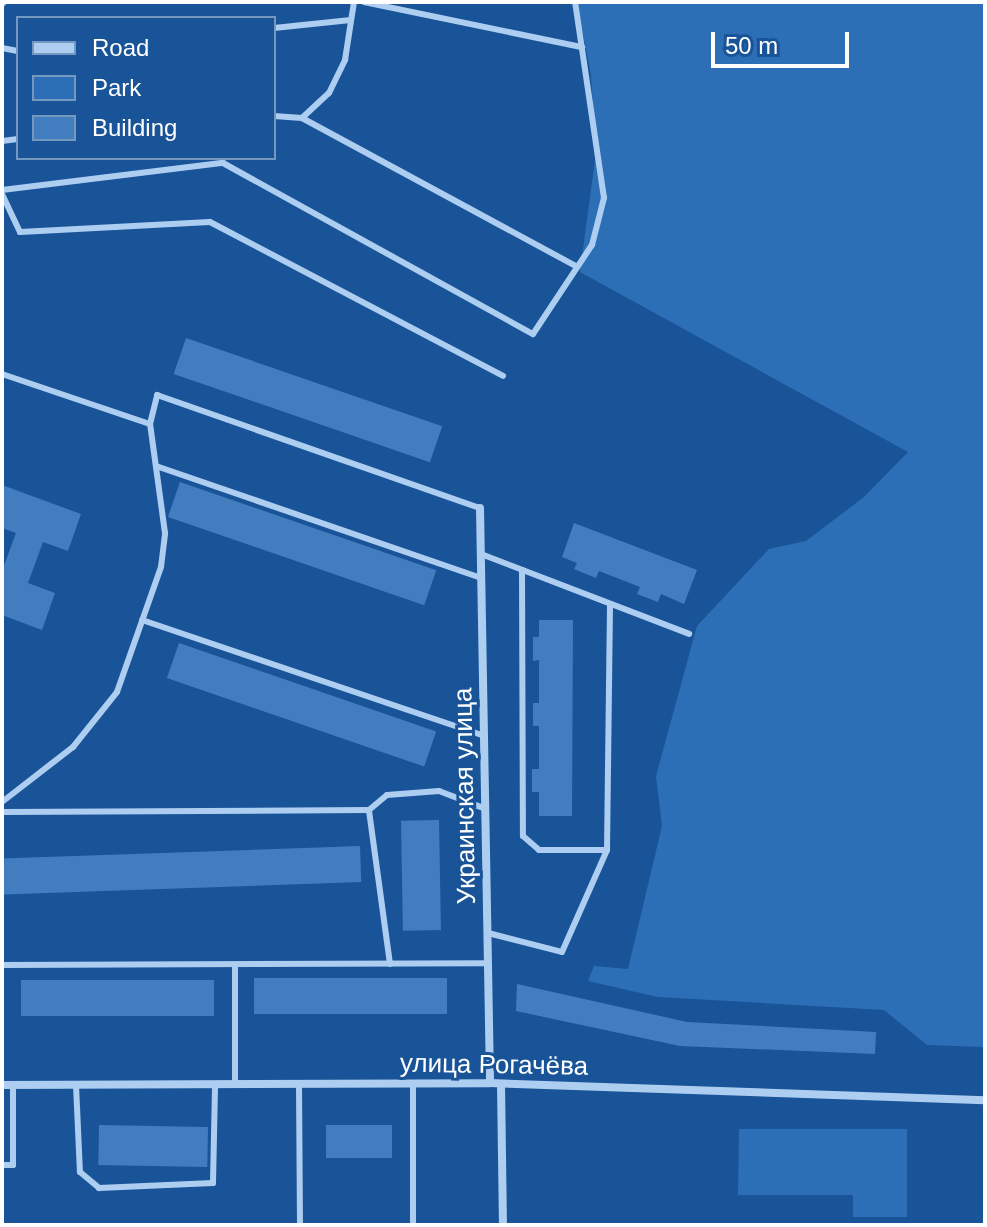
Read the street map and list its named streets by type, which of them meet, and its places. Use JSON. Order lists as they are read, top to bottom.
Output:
{
  "streets": {
    "street": ["Украинская улица", "улица Рогачёва"]
  },
  "crossings": [
    ["Украинская улица", "улица Рогачёва"]
  ],
  "legend": ["Road", "Park", "Building"],
  "scale_bar": "50 m"
}
